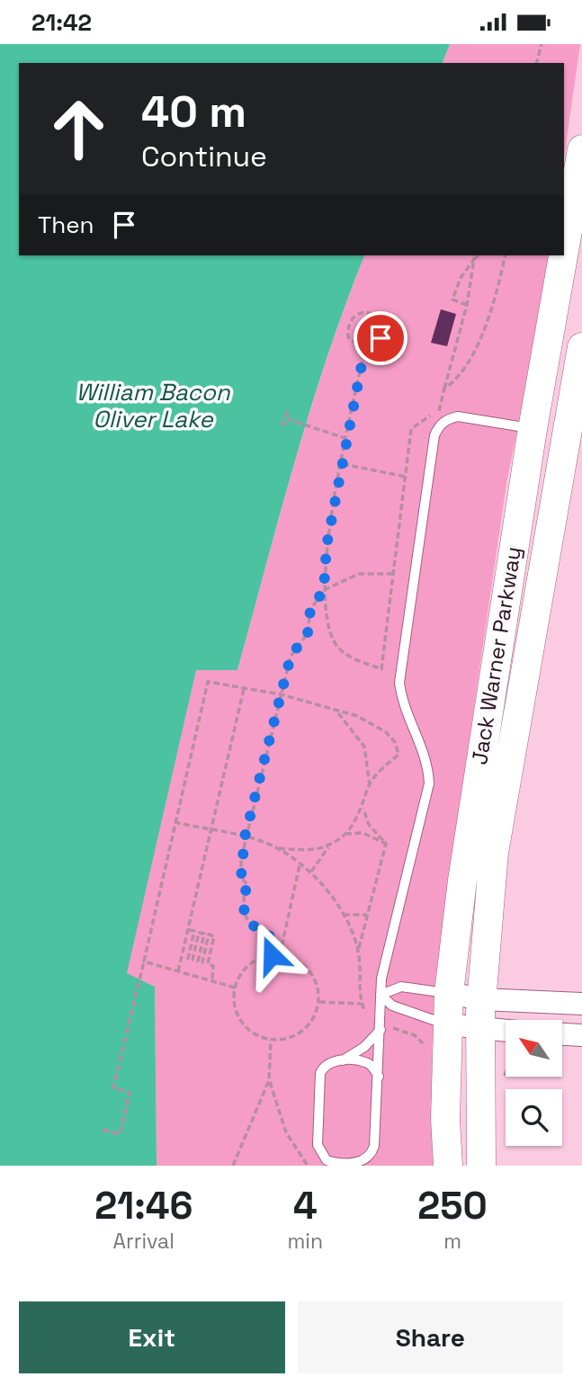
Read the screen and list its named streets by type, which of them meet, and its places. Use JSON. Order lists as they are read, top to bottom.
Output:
{
  "streets": {
    "main road": ["Jack Warner Parkway"]
  },
  "water": ["William Bacon Oliver Lake"],
  "north": "top left",
  "page": {
    "status": "21:42",
    "turn": ["40 m", "Continue"],
    "then": "Then",
    "eta": [
      "21:46",
      "Arrival",
      "4",
      "min",
      "250",
      "m"
    ],
    "buttons": ["Exit", "Share"]
  }
}
